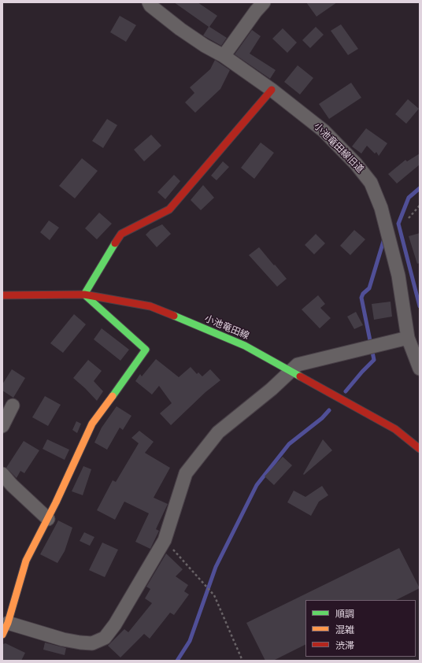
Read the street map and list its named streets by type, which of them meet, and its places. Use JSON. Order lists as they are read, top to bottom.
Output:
{
  "streets": {
    "street": ["小池竜田線旧道", "小池竜田線"]
  },
  "legend": ["順調", "混雑", "渋滞"]
}
